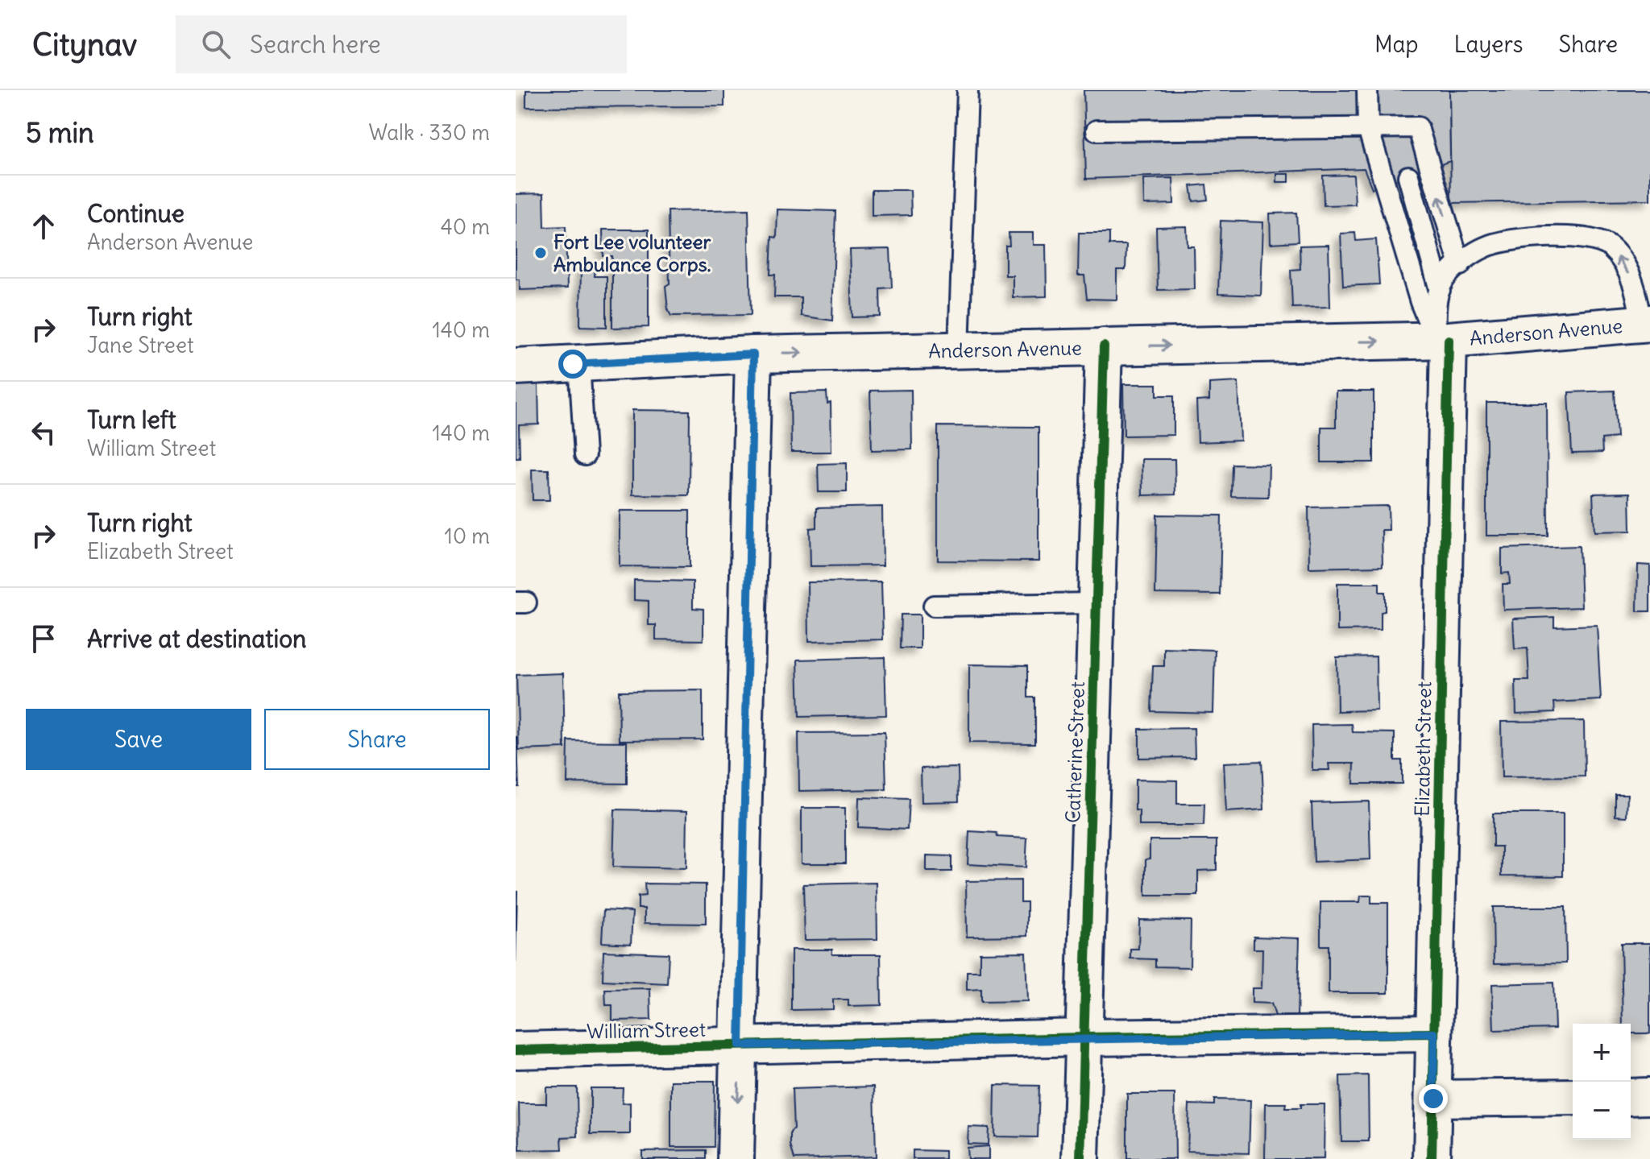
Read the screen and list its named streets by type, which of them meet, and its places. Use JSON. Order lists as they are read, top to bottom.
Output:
{
  "streets": {
    "street": [
      "Anderson Avenue",
      "Elizabeth Street",
      "Catherine Street",
      "William Street"
    ]
  },
  "crossings": [
    ["Anderson Avenue", "Elizabeth Street"],
    ["Anderson Avenue", "Catherine Street"],
    ["Elizabeth Street", "William Street"],
    ["Catherine Street", "William Street"]
  ],
  "one_way": ["Anderson Avenue"],
  "places": ["Fort Lee volunteer Ambulance Corps."],
  "page": {
    "header": "Citynav",
    "search": "Search here",
    "nav": ["Map", "Layers", "Share"],
    "heading": ["5 min", "Walk · 330 m"],
    "list": [
      ["Continue", "Anderson Avenue", "40 m"],
      ["Turn right", "Jane Street", "140 m"],
      ["Turn left", "William Street", "140 m"],
      ["Turn right", "Elizabeth Street", "10 m"],
      "Arrive at destination"
    ],
    "buttons": ["Save", "Share"],
    "map_buttons": ["+", "−"]
  }
}
